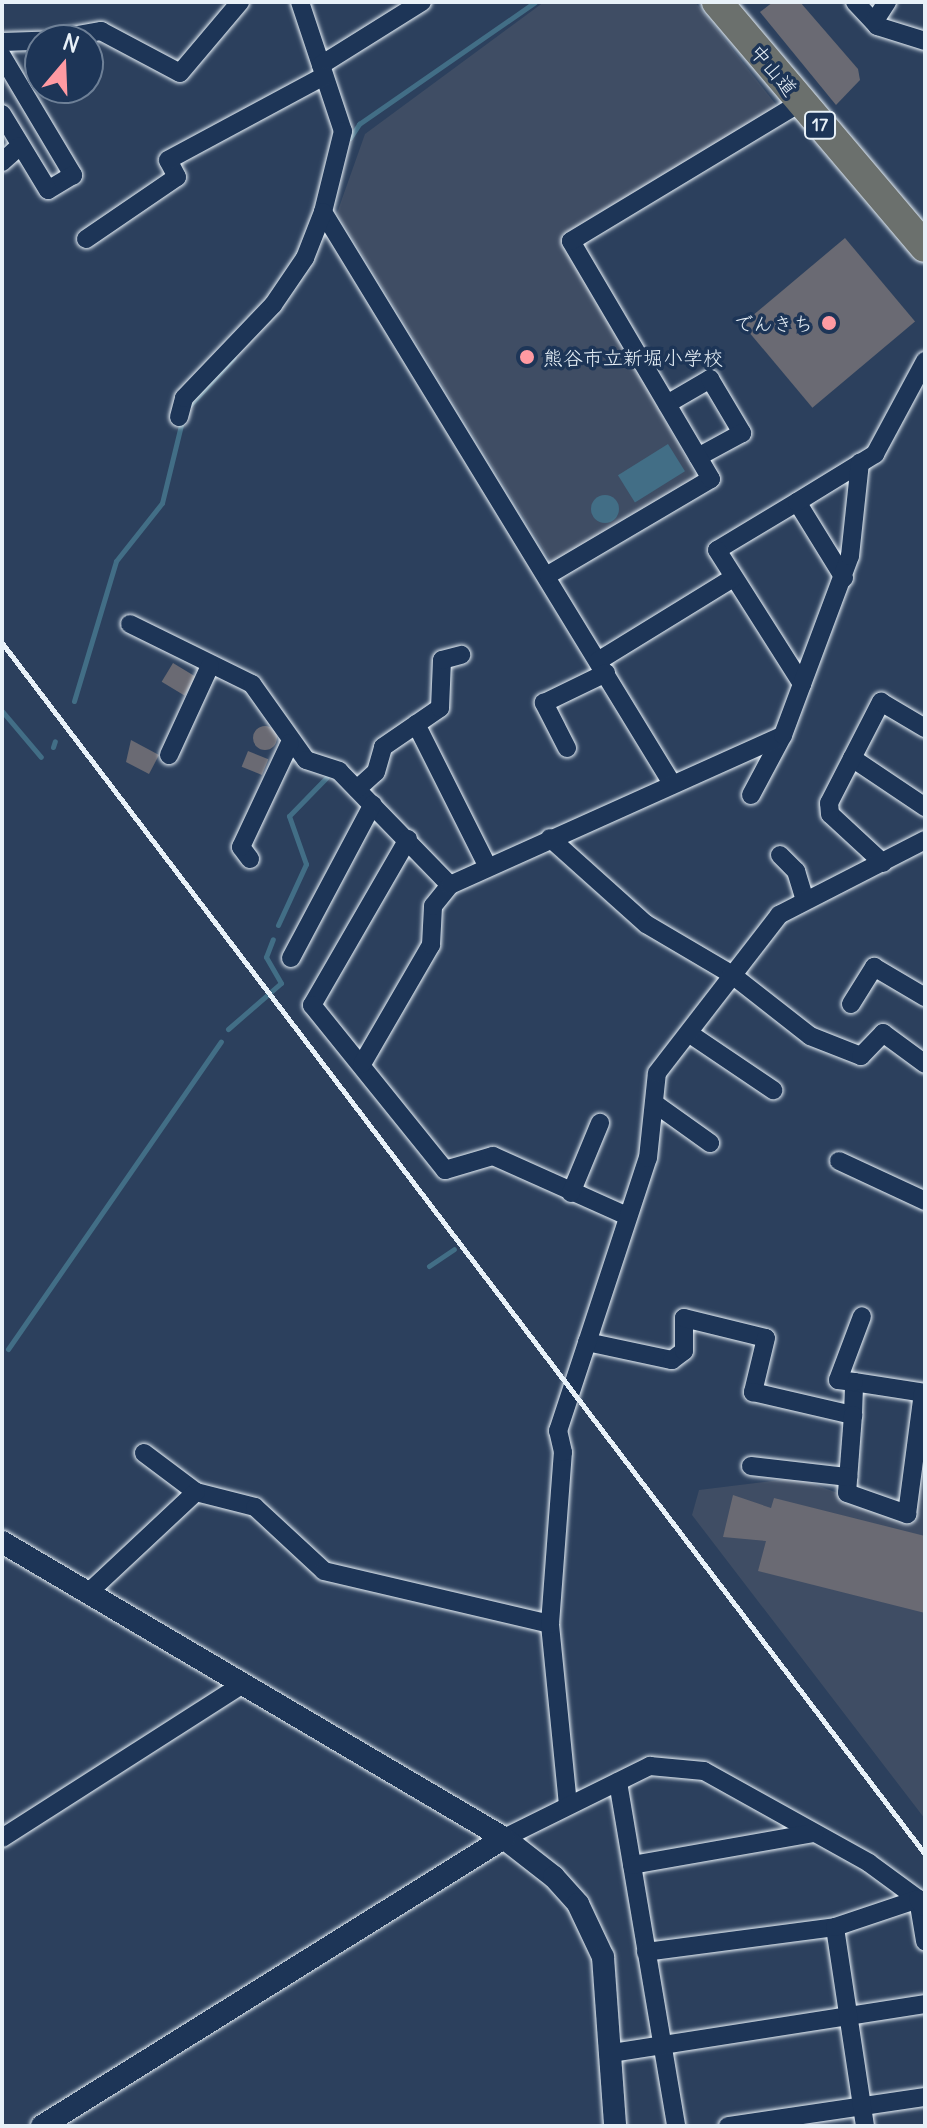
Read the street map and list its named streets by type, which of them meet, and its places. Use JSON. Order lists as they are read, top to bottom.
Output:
{
  "streets": {
    "highway": ["中山道", "17"]
  },
  "places": ["でんきち", "熊谷市立新堀小学校"],
  "north": "top"
}
